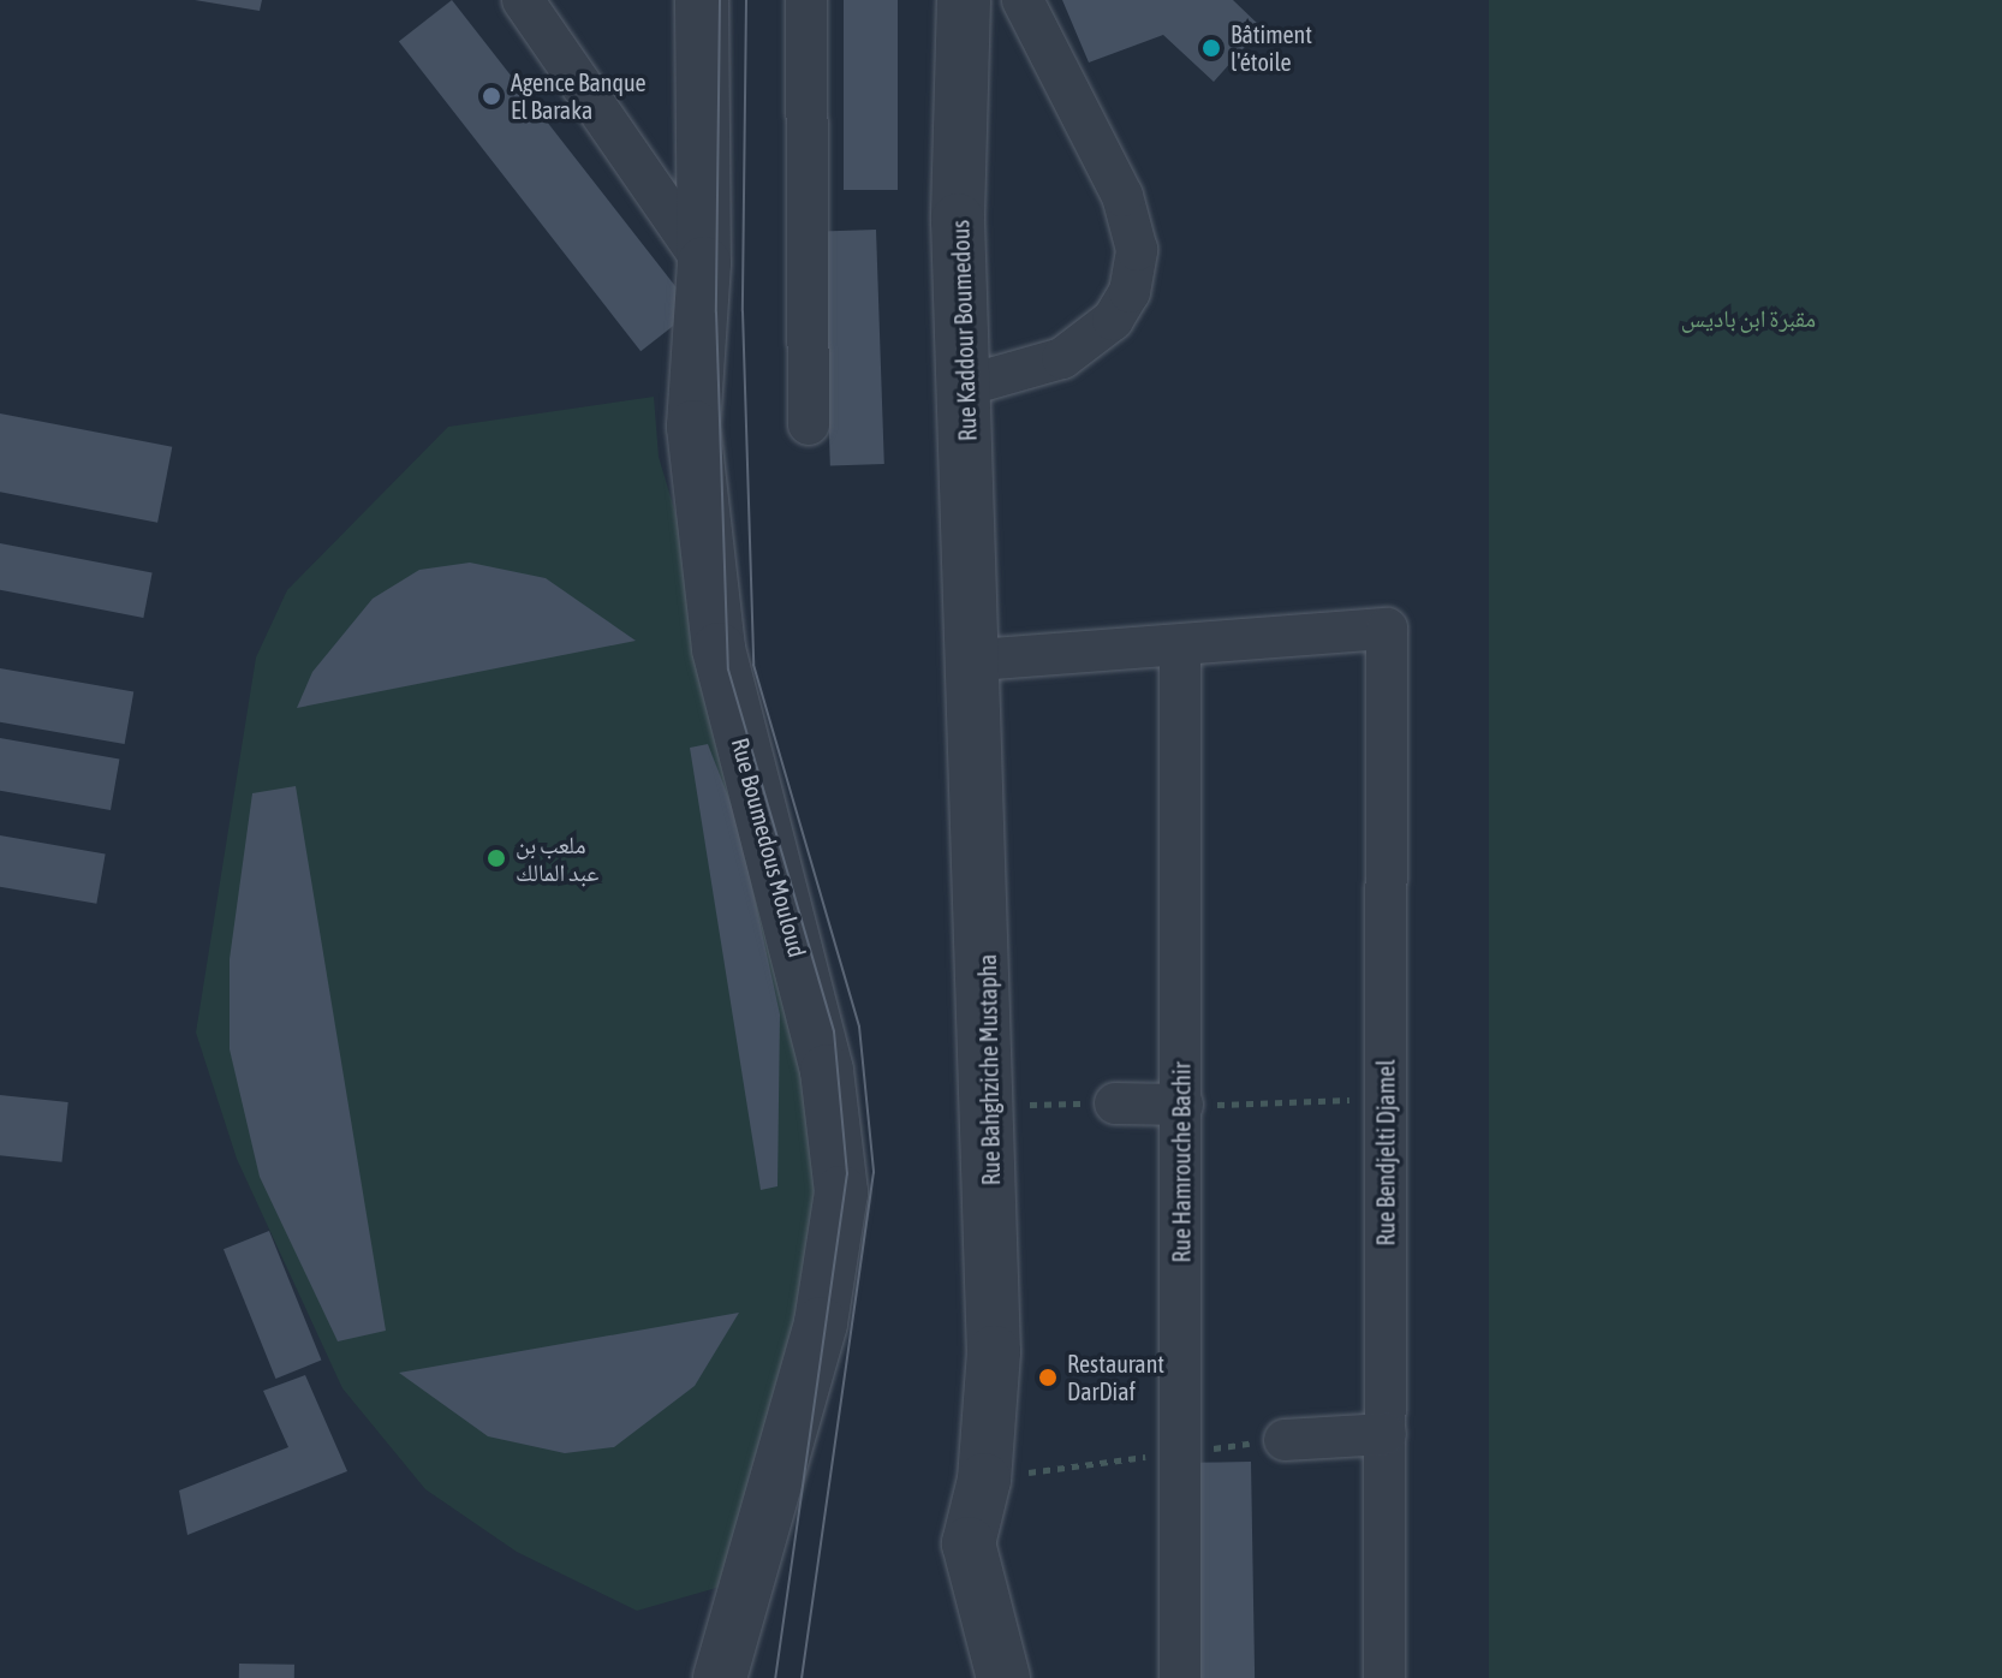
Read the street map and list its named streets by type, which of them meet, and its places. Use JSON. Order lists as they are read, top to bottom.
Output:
{
  "streets": {
    "street": [
      "Rue Kaddour Boumedous",
      "Rue Boumedous Mouloud",
      "Rue Bahghziche Mustapha",
      "Rue Bendjelti Djamel",
      "Rue Hamrouche Bachir"
    ]
  },
  "crossings": [
    ["Rue Kaddour Boumedous", "Rue Bahghziche Mustapha"],
    ["Rue Bendjelti Djamel", "Rue Hamrouche Bachir"]
  ],
  "parks": ["مقبرة ابن باديس"],
  "places": [
    "Bâtiment l'étoile",
    "Agence Banque El Baraka",
    "ملعب بن عبد المالك",
    "Restaurant DarDiaf"
  ]
}
